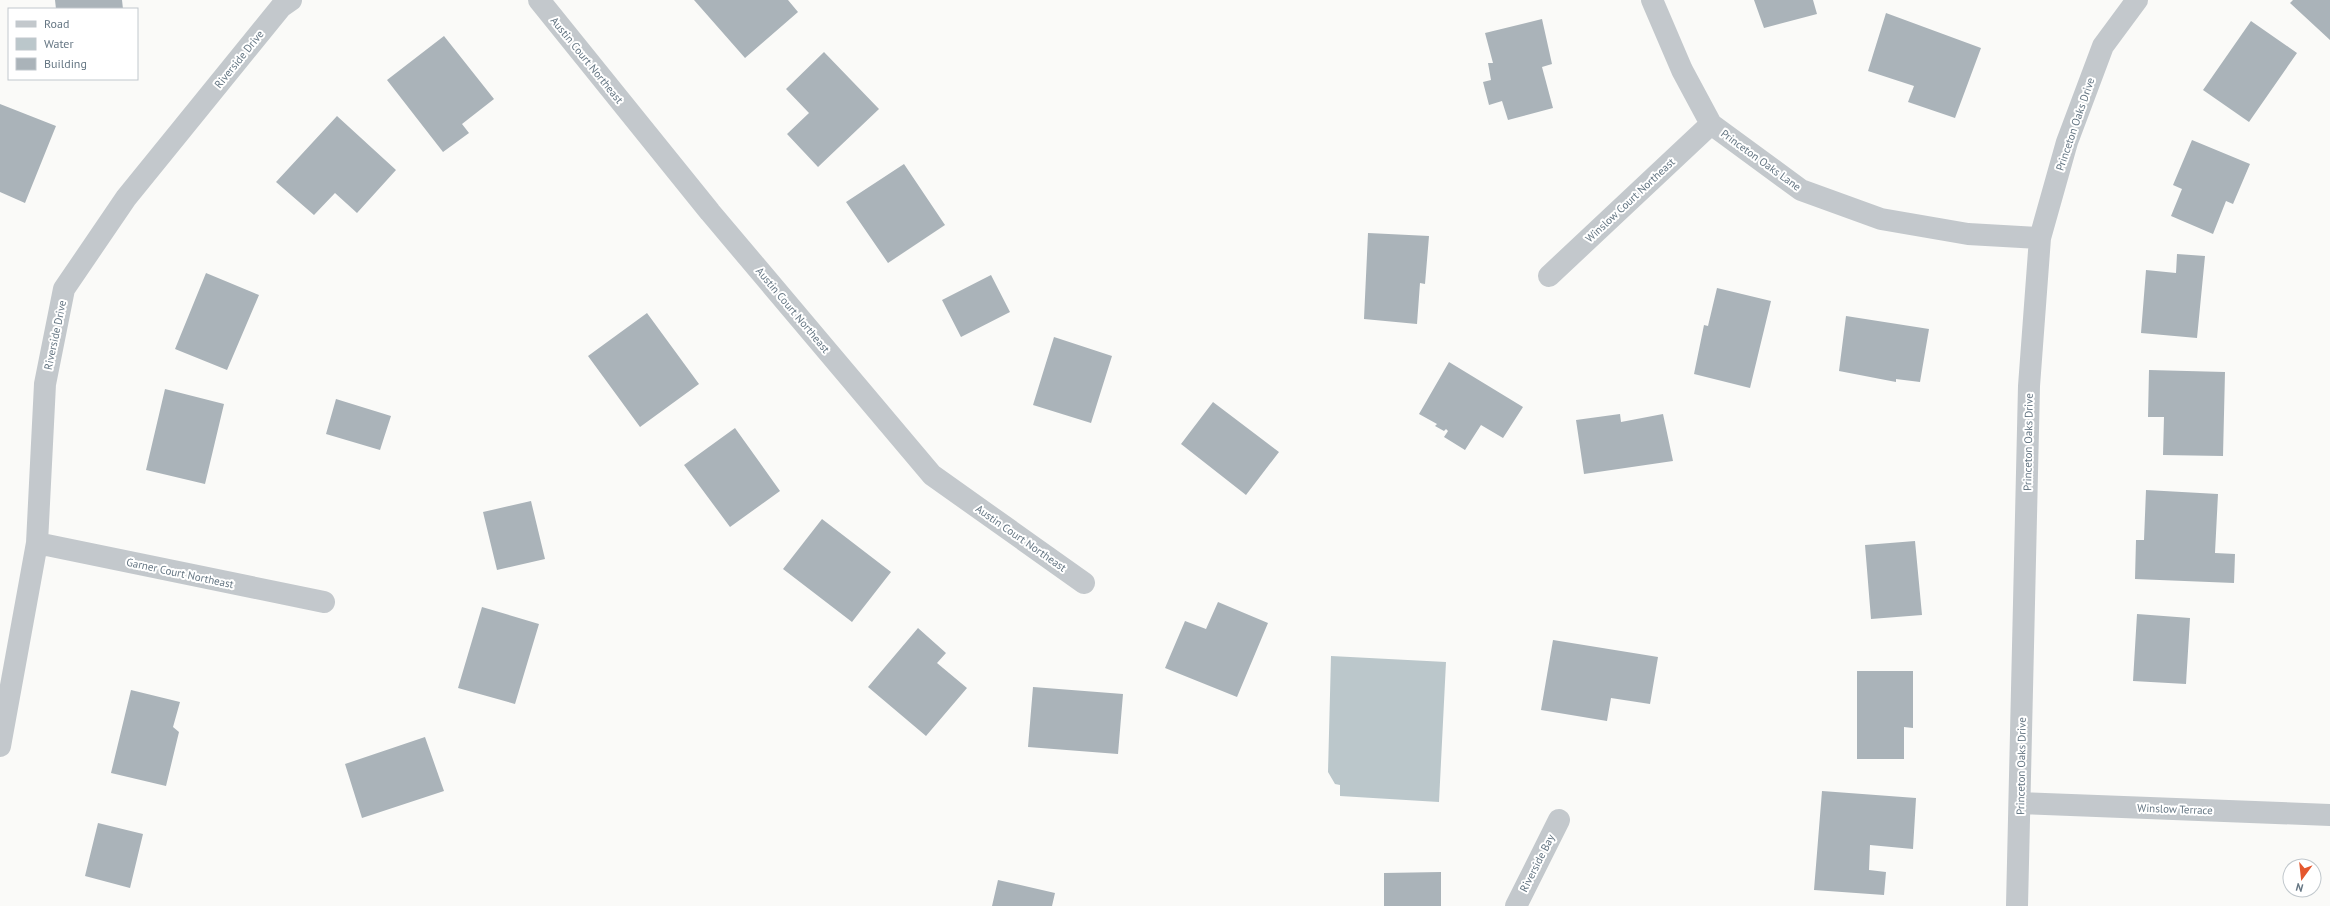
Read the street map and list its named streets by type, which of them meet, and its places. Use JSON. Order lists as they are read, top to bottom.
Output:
{
  "streets": {
    "street": [
      "Riverside Drive",
      "Austin Court Northeast",
      "Princeton Oaks Drive",
      "Princeton Oaks Lane",
      "Winslow Court Northeast",
      "Garner Court Northeast",
      "Winslow Terrace",
      "Riverside Bay"
    ]
  },
  "crossings": [
    ["Riverside Drive", "Garner Court Northeast"],
    ["Princeton Oaks Drive", "Princeton Oaks Lane"],
    ["Princeton Oaks Drive", "Winslow Terrace"],
    ["Princeton Oaks Lane", "Winslow Court Northeast"]
  ],
  "legend": ["Road", "Water", "Building"],
  "north": "bottom"
}
